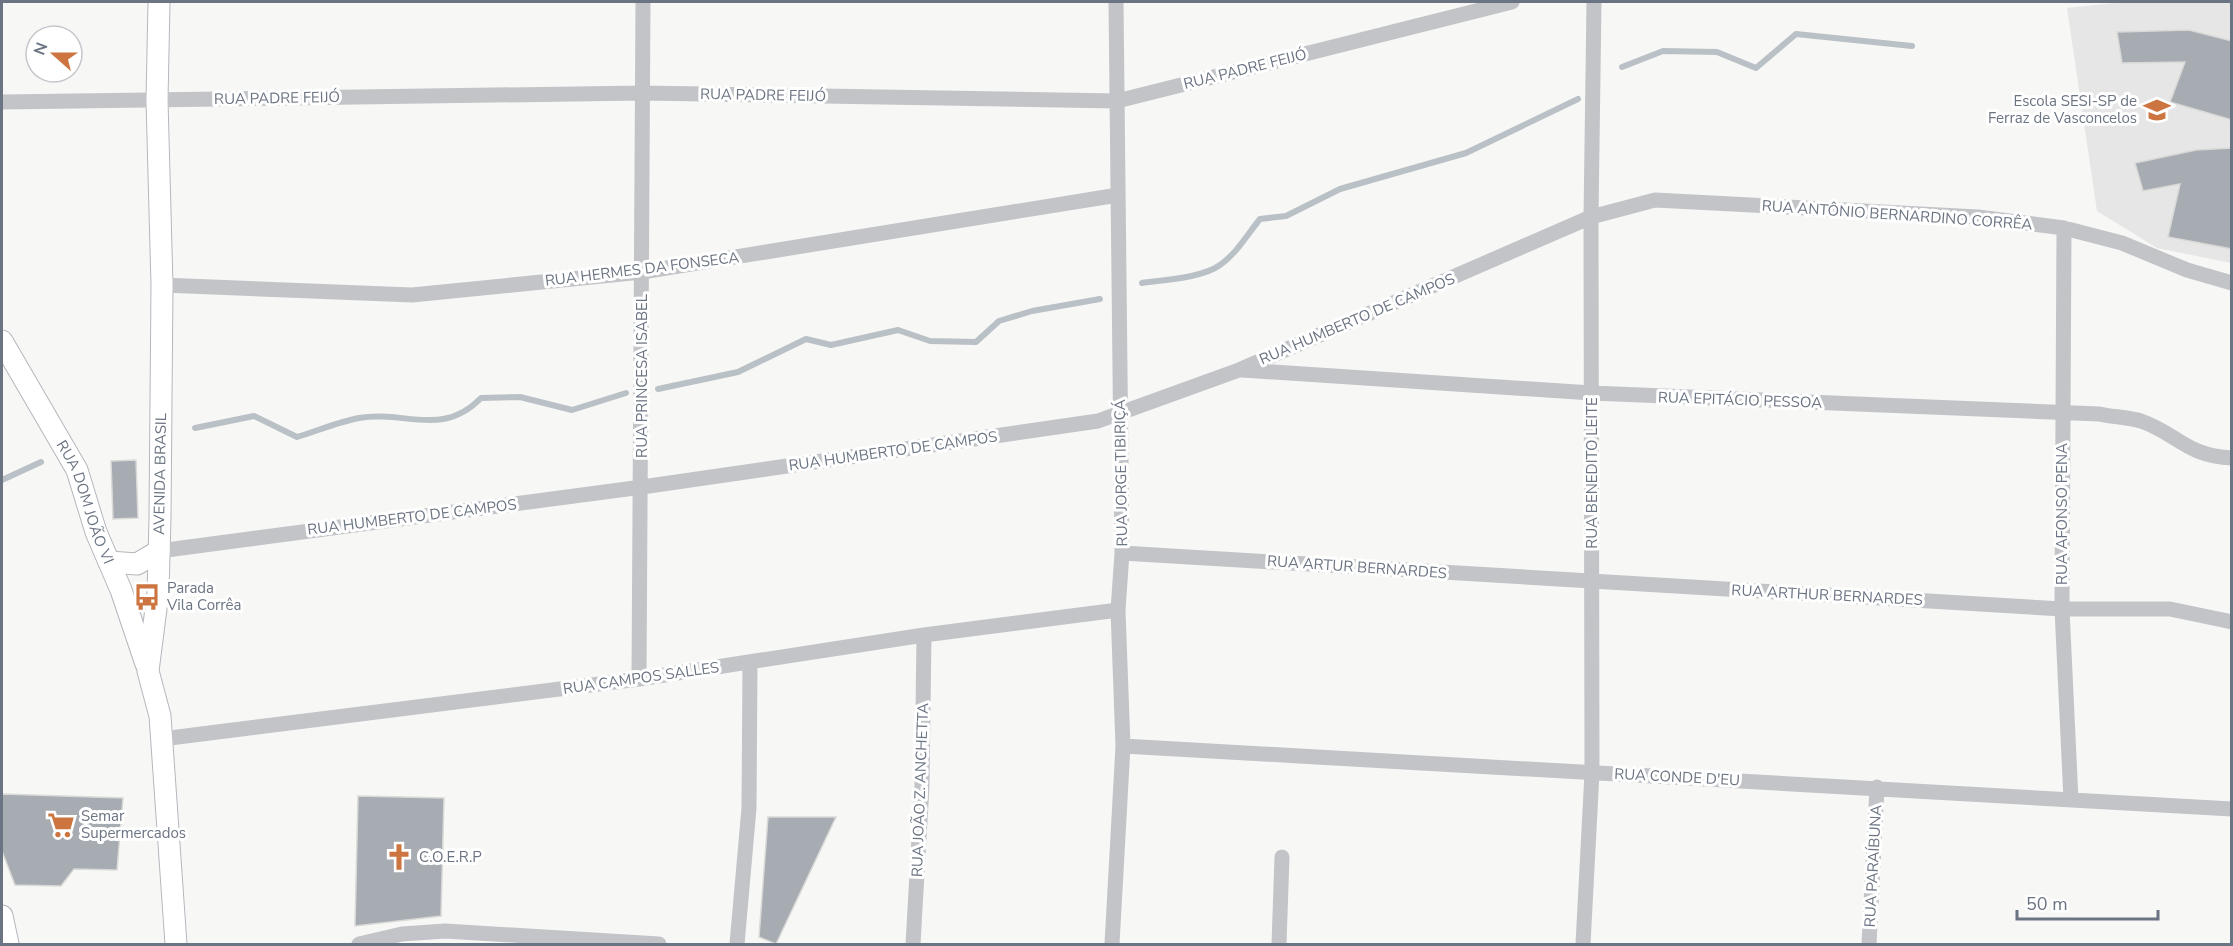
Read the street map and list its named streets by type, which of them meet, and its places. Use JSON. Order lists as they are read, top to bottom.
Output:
{
  "streets": {
    "main road": ["AVENIDA BRASIL", "RUA DOM JOÃO VI"],
    "street": [
      "RUA PADRE FEIJÓ",
      "RUA ANTÔNIO BERNARDINO CORRÊA",
      "RUA HERMES DA FONSECA",
      "RUA HUMBERTO DE CAMPOS",
      "RUA PRINCESA ISABEL",
      "RUA EPITÁCIO PESSOA",
      "RUA JORGE TIBIRIÇÁ",
      "RUA BENEDITO LEITE",
      "RUA AFONSO PENA",
      "RUA ARTUR BERNARDES",
      "RUA ARTHUR BERNARDES",
      "RUA CAMPOS SALLES",
      "RUA CONDE D'EU",
      "RUA JOÃO Z. ANCHETTA",
      "RUA PARAÍBUNA"
    ]
  },
  "crossings": [
    ["RUA PADRE FEIJÓ", "RUA PRINCESA ISABEL"],
    ["RUA PADRE FEIJÓ", "RUA JORGE TIBIRIÇÁ"],
    ["RUA PADRE FEIJÓ", "AVENIDA BRASIL"],
    ["RUA ANTÔNIO BERNARDINO CORRÊA", "RUA HUMBERTO DE CAMPOS"],
    ["RUA ANTÔNIO BERNARDINO CORRÊA", "RUA BENEDITO LEITE"],
    ["RUA ANTÔNIO BERNARDINO CORRÊA", "RUA AFONSO PENA"],
    ["RUA HERMES DA FONSECA", "RUA PRINCESA ISABEL"],
    ["RUA HERMES DA FONSECA", "RUA JORGE TIBIRIÇÁ"],
    ["RUA HERMES DA FONSECA", "AVENIDA BRASIL"],
    ["RUA HUMBERTO DE CAMPOS", "RUA PRINCESA ISABEL"],
    ["RUA HUMBERTO DE CAMPOS", "RUA EPITÁCIO PESSOA"],
    ["RUA HUMBERTO DE CAMPOS", "RUA JORGE TIBIRIÇÁ"],
    ["RUA HUMBERTO DE CAMPOS", "RUA BENEDITO LEITE"],
    ["RUA HUMBERTO DE CAMPOS", "AVENIDA BRASIL"],
    ["RUA PRINCESA ISABEL", "RUA CAMPOS SALLES"],
    ["RUA EPITÁCIO PESSOA", "RUA BENEDITO LEITE"],
    ["RUA EPITÁCIO PESSOA", "RUA AFONSO PENA"],
    ["RUA JORGE TIBIRIÇÁ", "RUA ARTUR BERNARDES"],
    ["RUA JORGE TIBIRIÇÁ", "RUA CAMPOS SALLES"],
    ["RUA JORGE TIBIRIÇÁ", "RUA CONDE D'EU"],
    ["RUA BENEDITO LEITE", "RUA ARTUR BERNARDES"],
    ["RUA BENEDITO LEITE", "RUA ARTHUR BERNARDES"],
    ["RUA BENEDITO LEITE", "RUA CONDE D'EU"],
    ["AVENIDA BRASIL", "RUA DOM JOÃO VI"],
    ["AVENIDA BRASIL", "RUA CAMPOS SALLES"],
    ["RUA AFONSO PENA", "RUA ARTHUR BERNARDES"],
    ["RUA AFONSO PENA", "RUA CONDE D'EU"],
    ["RUA ARTUR BERNARDES", "RUA ARTHUR BERNARDES"],
    ["RUA CAMPOS SALLES", "RUA JOÃO Z. ANCHETTA"],
    ["RUA CONDE D'EU", "RUA PARAÍBUNA"]
  ],
  "places": {
    "school or university": ["Escola SESI-SP de Ferraz de Vasconcelos"],
    "bus stop": ["Parada Vila Corrêa"],
    "supermarket": ["Semar Supermercados"],
    "church": ["C.O.E.R.P"]
  },
  "scale_bar": "50 m",
  "north": "left"
}
